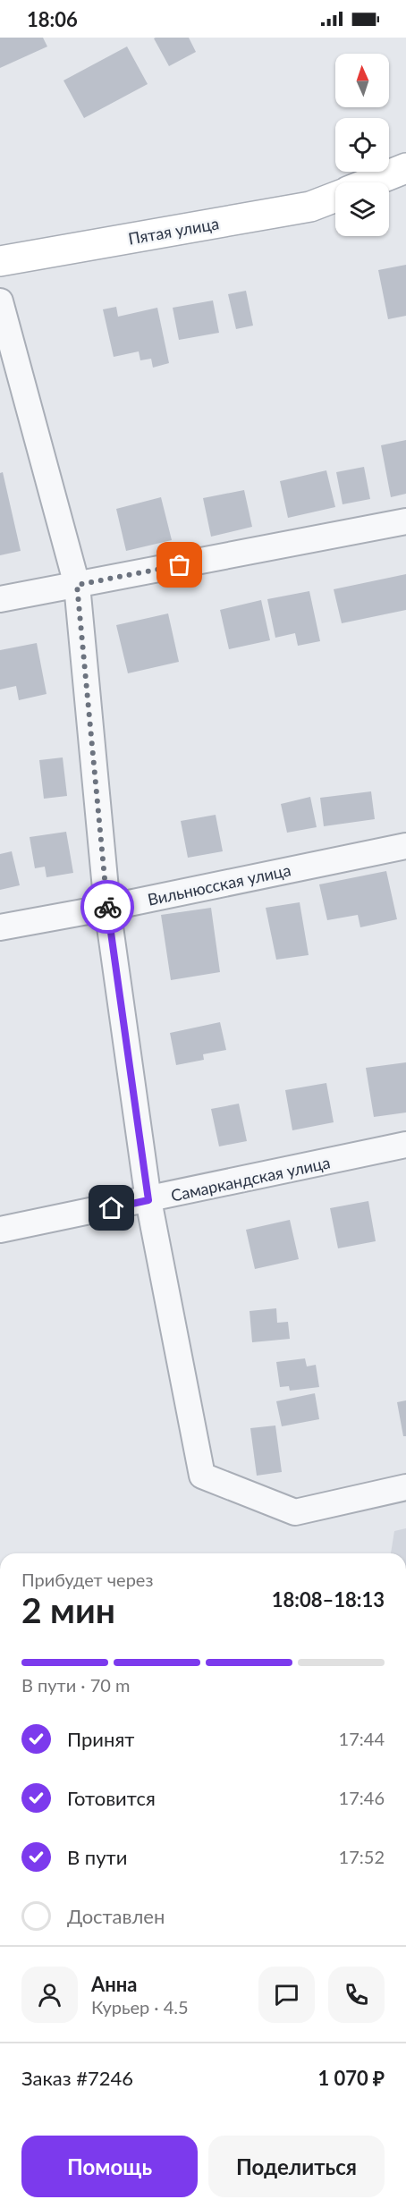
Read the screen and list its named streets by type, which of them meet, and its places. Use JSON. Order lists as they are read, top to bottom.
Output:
{
  "streets": {
    "street": ["Пятая улица", "Вильнюсская улица", "Самаркандская улица"]
  },
  "north": "top",
  "page": {
    "status": "18:06",
    "heading": ["2 мин", "Прибудет через", "18:08–18:13"],
    "panel": [
      "Анна",
      "Курьер · 4.5",
      "Заказ #7246",
      "1 070 ₽"
    ],
    "bar": "В пути · 70 m",
    "list": [
      ["Принят", "17:44"],
      ["Готовится", "17:46"],
      ["В пути", "17:52"],
      "Доставлен"
    ],
    "buttons": ["Помощь", "Поделиться"]
  }
}
